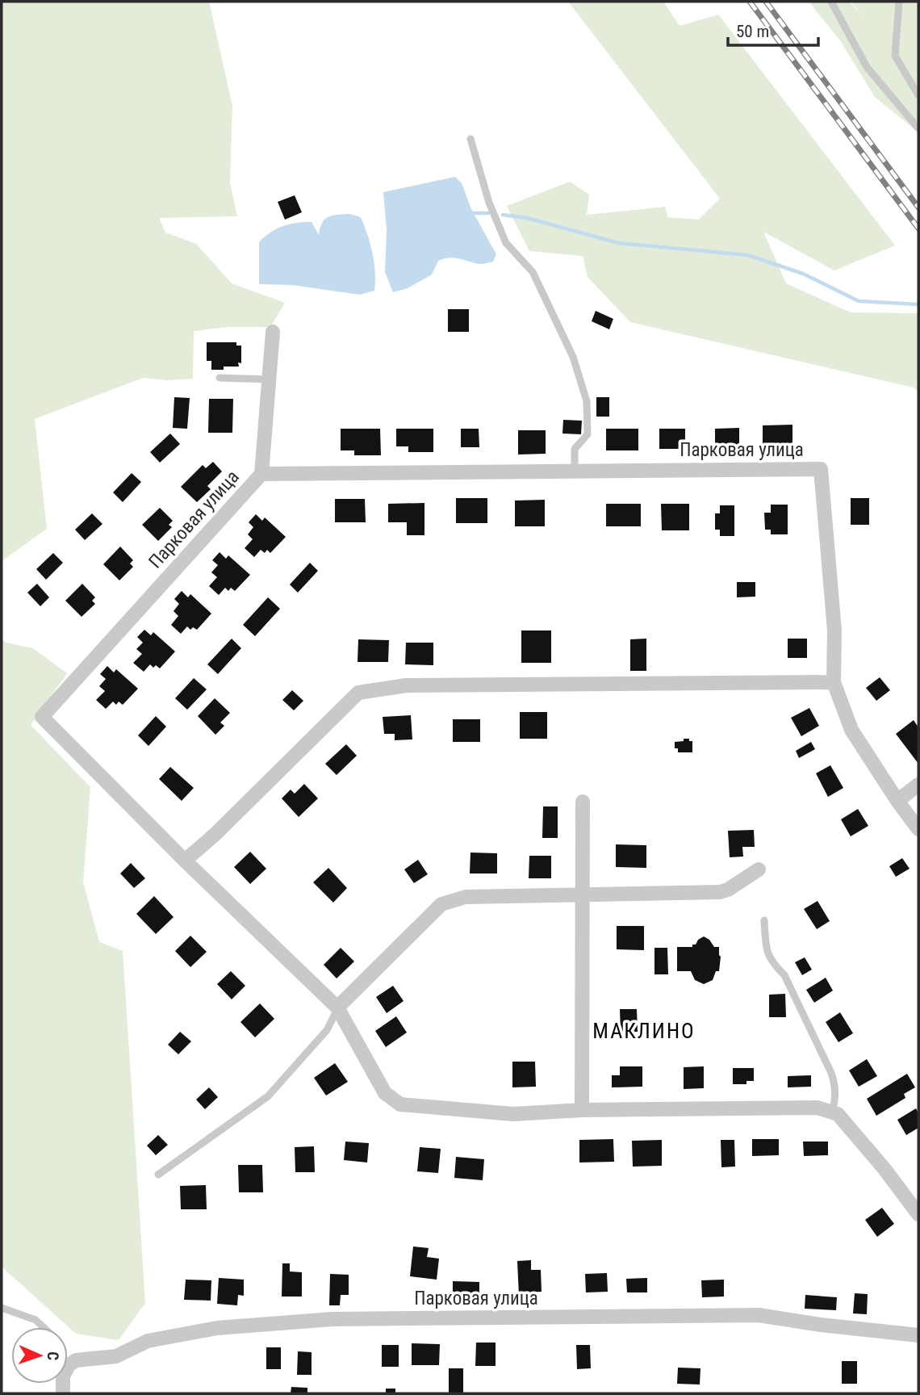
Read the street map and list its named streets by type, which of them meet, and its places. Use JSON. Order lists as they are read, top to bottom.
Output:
{
  "streets": {
    "street": ["Парковая улица"]
  },
  "districts": ["МАКЛИНО"],
  "scale_bar": "50 m",
  "north": "right"
}
